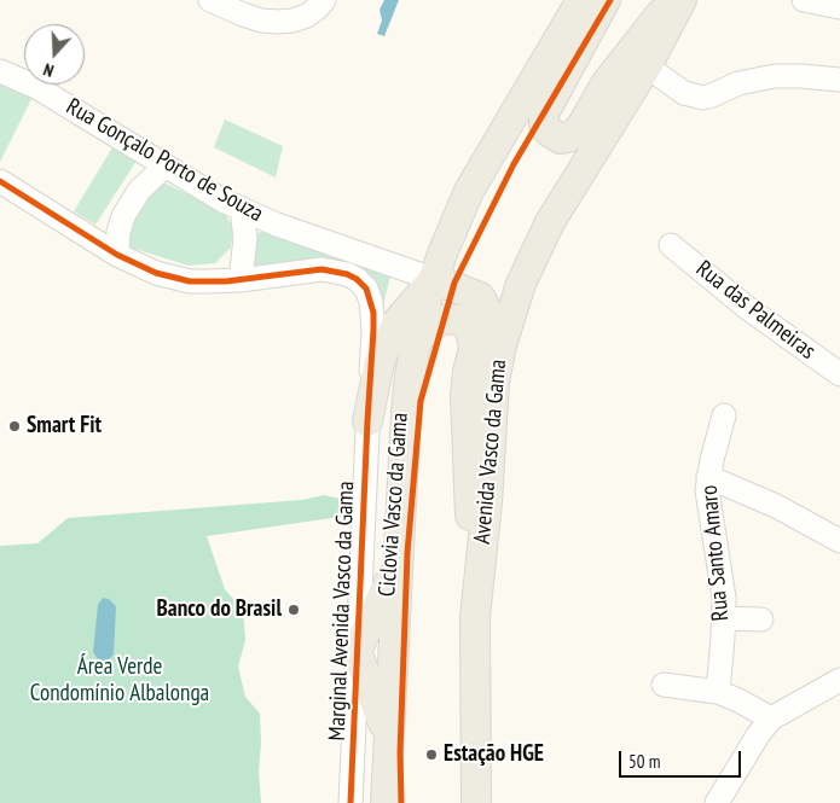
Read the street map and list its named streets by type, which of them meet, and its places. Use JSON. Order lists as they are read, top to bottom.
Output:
{
  "streets": {
    "main road": ["Avenida Vasco da Gama"],
    "street": [
      "Rua Gonçalo Porto de Souza",
      "Rua das Palmeiras",
      "Rua Santo Amaro",
      "Marginal Avenida Vasco da Gama"
    ],
    "cycle path": ["Ciclovia Vasco da Gama"]
  },
  "crossings": [
    ["Rua Gonçalo Porto de Souza", "Marginal Avenida Vasco da Gama"]
  ],
  "parks": ["Área Verde Condomínio Albalonga"],
  "places": ["Smart Fit", "Banco do Brasil", "Estação HGE"],
  "scale_bar": "50 m",
  "north": "bottom"
}
